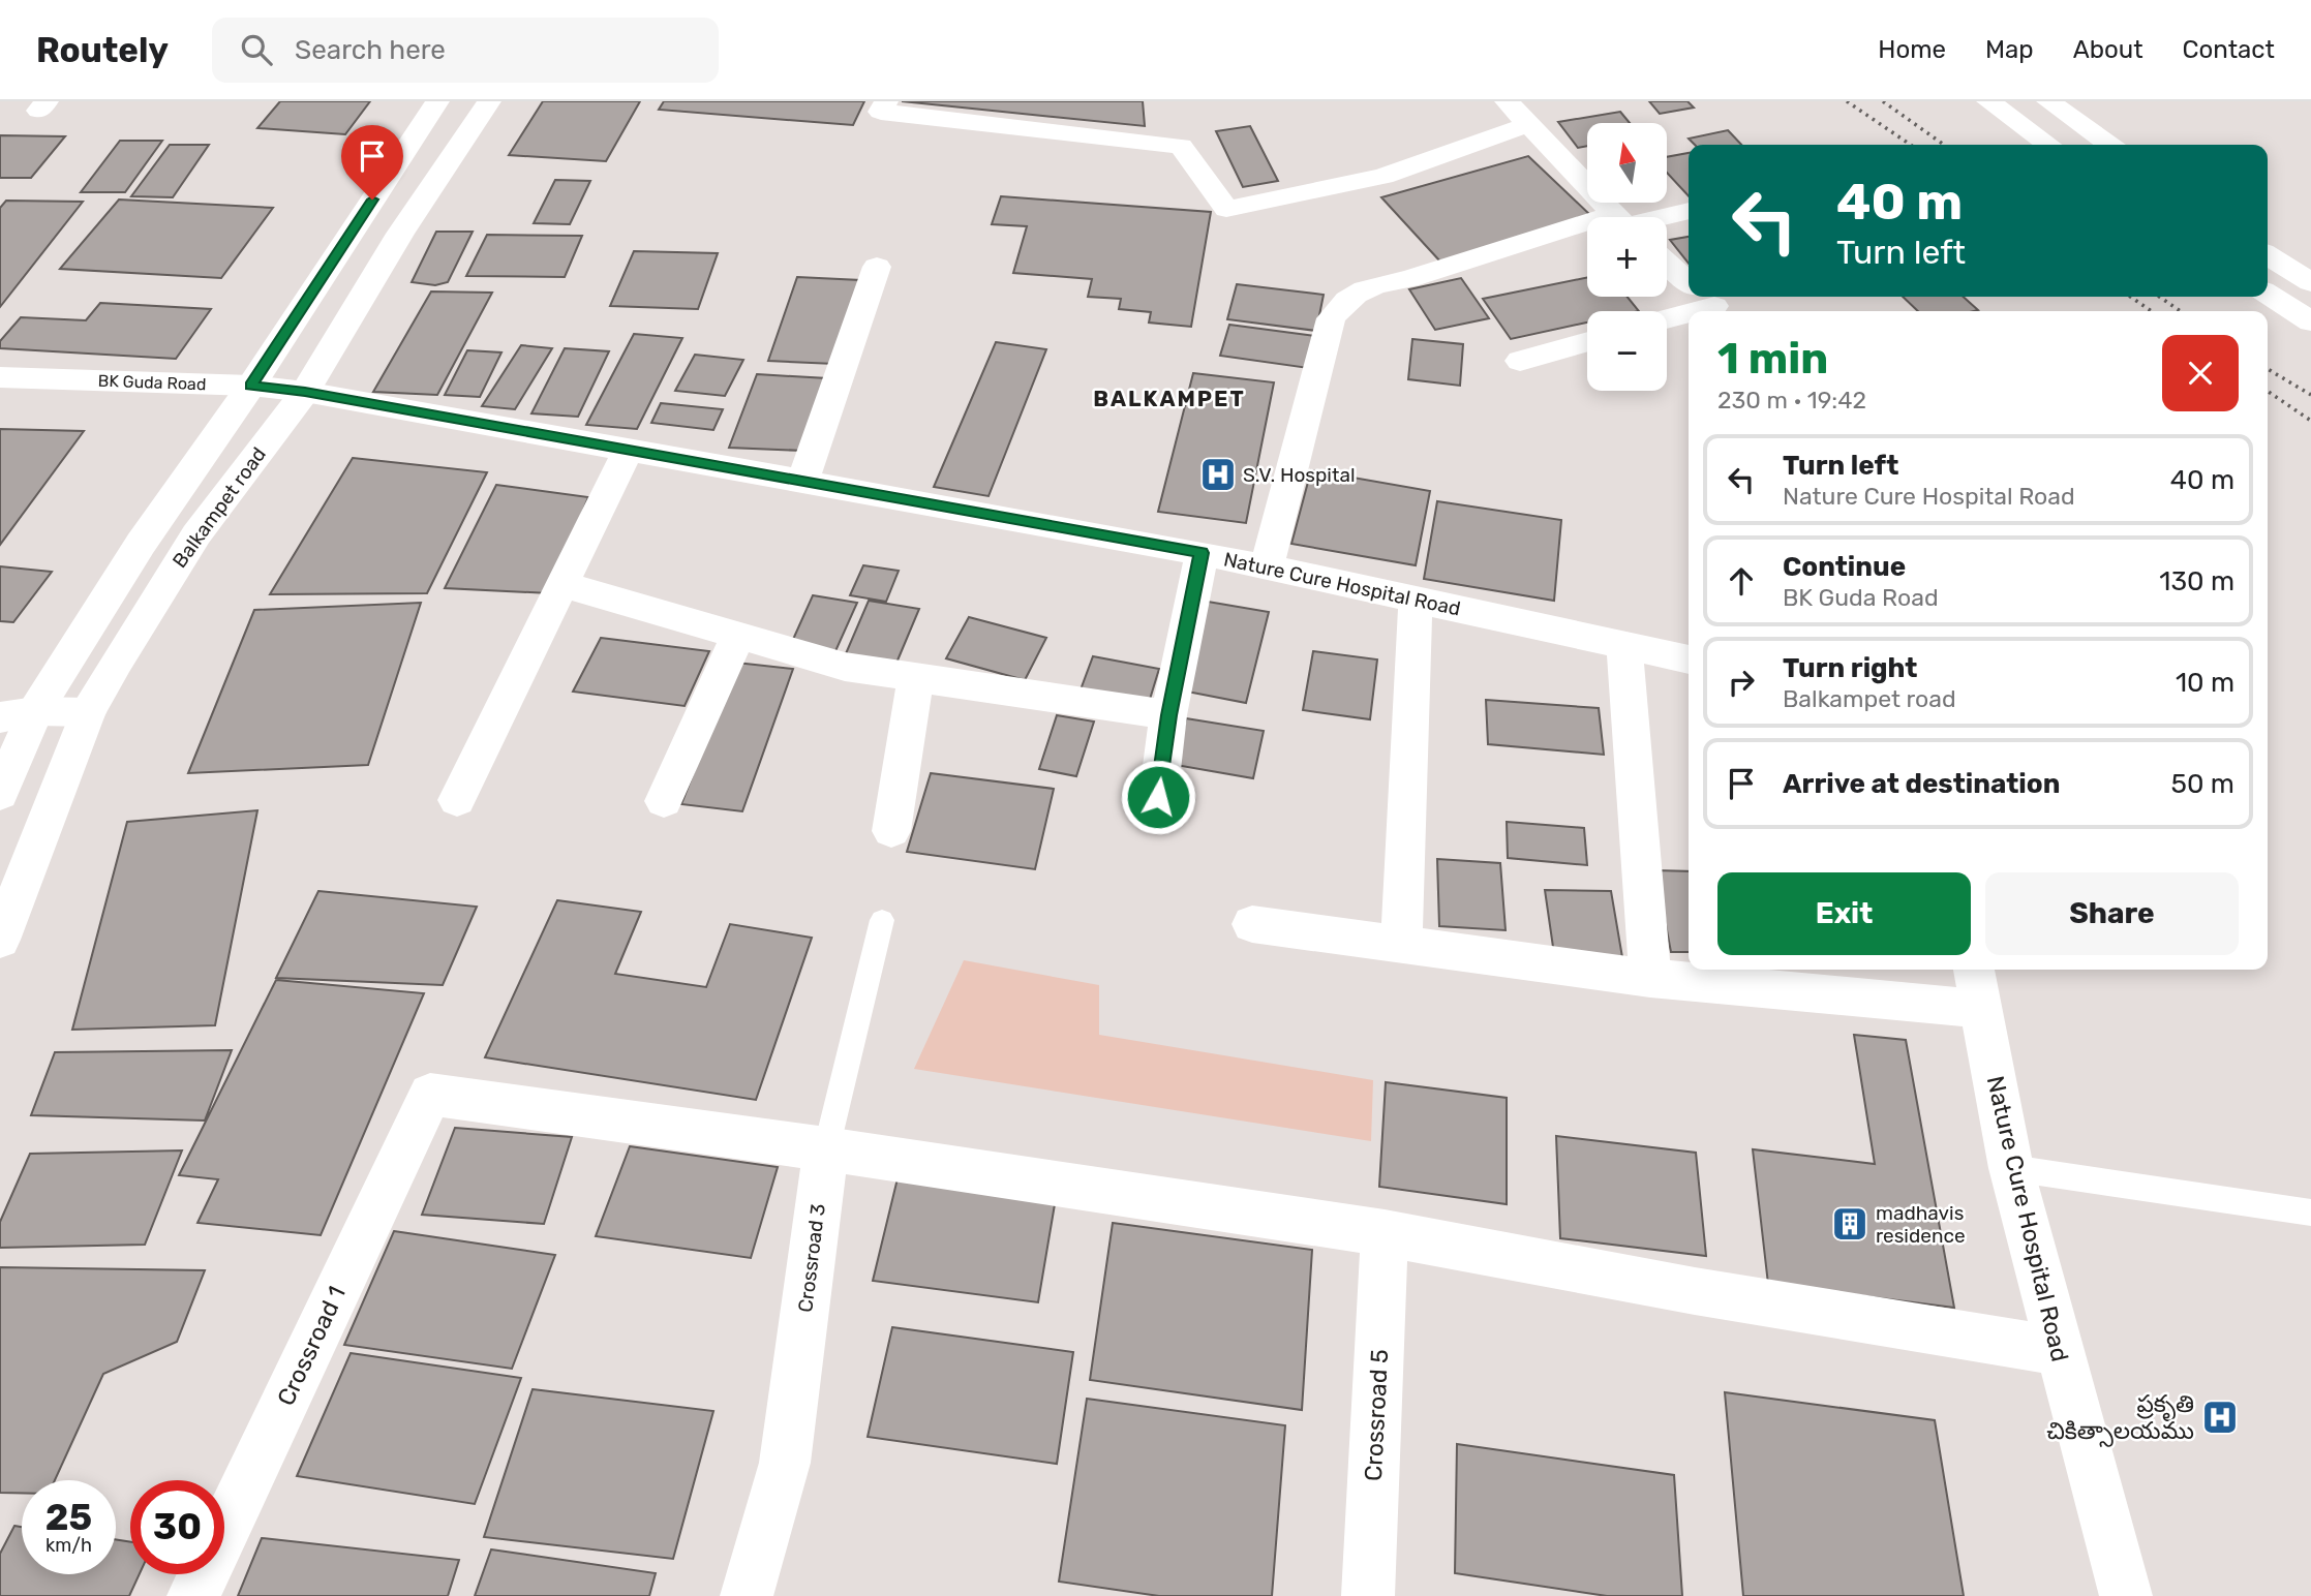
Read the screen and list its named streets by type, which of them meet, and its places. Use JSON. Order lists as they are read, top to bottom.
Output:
{
  "streets": {
    "street": [
      "BK Guda Road",
      "Balkampet road",
      "Nature Cure Hospital Road",
      "Crossroad 3",
      "Crossroad 1",
      "Crossroad 5"
    ]
  },
  "crossings": [
    ["BK Guda Road", "Balkampet road"],
    ["BK Guda Road", "Nature Cure Hospital Road"],
    ["Balkampet road", "Nature Cure Hospital Road"],
    ["Crossroad 3", "Crossroad 1"]
  ],
  "districts": ["BALKAMPET"],
  "places": {
    "hospital": ["S.V. Hospital", "ప్రకృతి చికిత్సాలయము"],
    "building": ["madhavis residence"]
  },
  "north": "top",
  "page": {
    "header": "Routely",
    "search": "Search here",
    "nav": [
      "Home",
      "Map",
      "About",
      "Contact"
    ],
    "map_buttons": ["+", "−"],
    "turn": ["40 m", "Turn left"],
    "heading": ["1 min", "230 m · 19:42"],
    "list": [
      {
        "name": "Turn left",
        "note": "Nature Cure Hospital Road",
        "value": "40 m"
      },
      {
        "name": "Continue",
        "note": "BK Guda Road",
        "value": "130 m"
      },
      {
        "name": "Turn right",
        "note": "Balkampet road",
        "value": "10 m"
      },
      {
        "name": "Arrive at destination",
        "value": "50 m"
      }
    ],
    "buttons": ["Exit", "Share"],
    "speed": "25 km/h",
    "limit": "30"
  }
}
